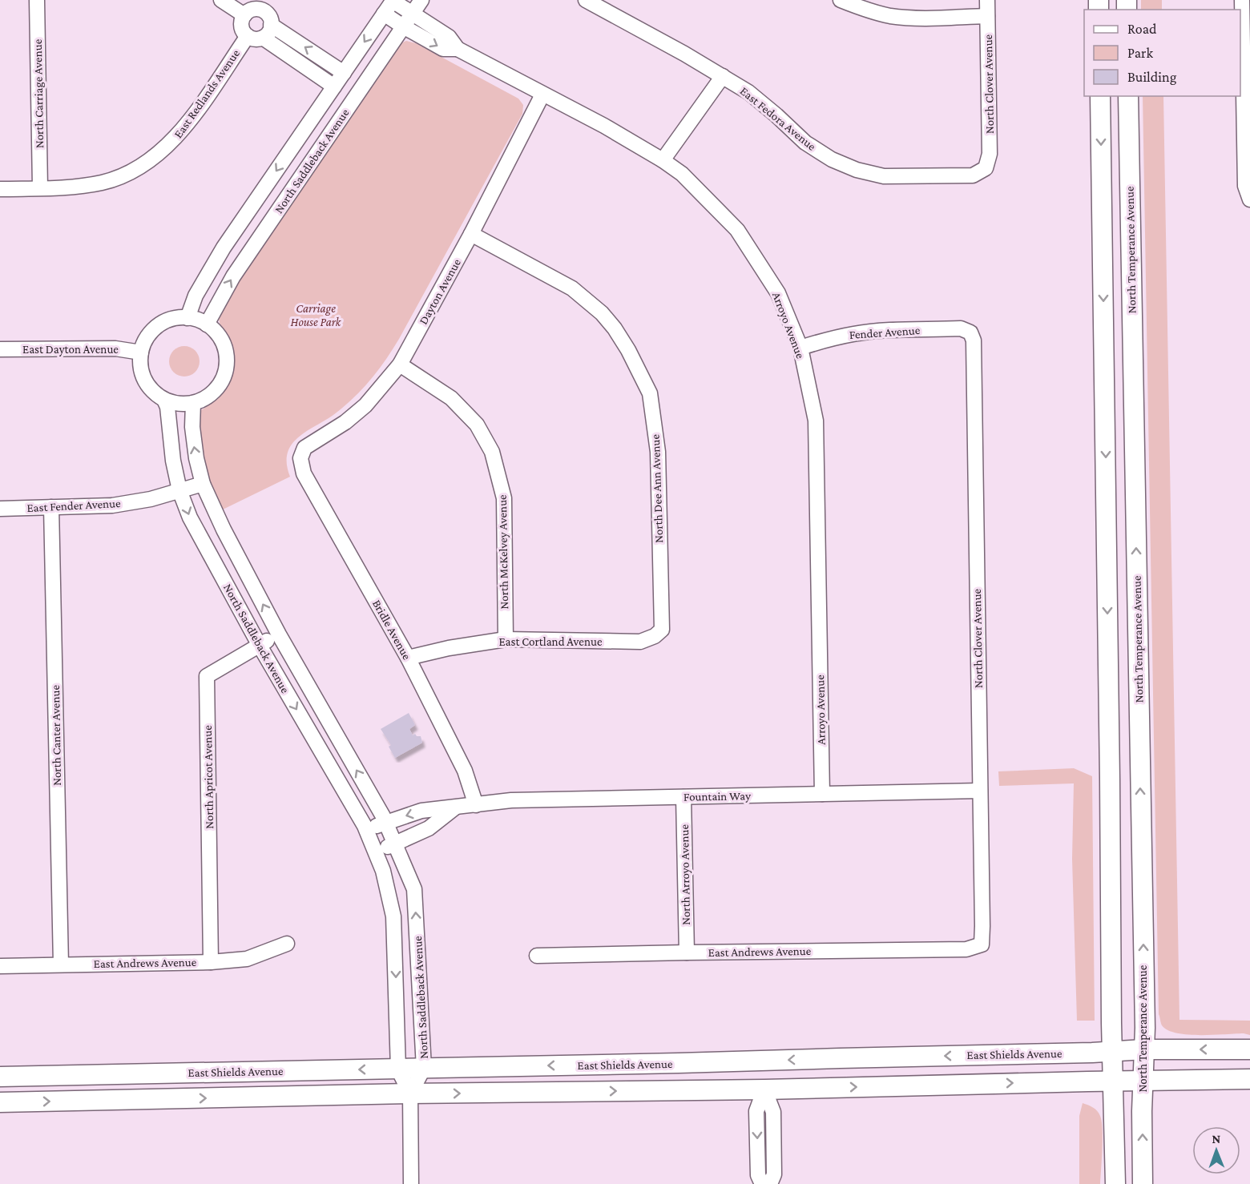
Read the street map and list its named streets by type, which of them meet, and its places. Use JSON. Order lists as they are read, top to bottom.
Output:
{
  "streets": {
    "main road": ["North Temperance Avenue", "East Shields Avenue"],
    "street": [
      "North Clover Avenue",
      "North Carriage Avenue",
      "East Redlands Avenue",
      "East Fedora Avenue",
      "North Saddleback Avenue",
      "Dayton Avenue",
      "Arroyo Avenue",
      "Fender Avenue",
      "East Dayton Avenue",
      "North Dee Ann Avenue",
      "East Fender Avenue",
      "North McKelvey Avenue",
      "Bridle Avenue",
      "East Cortland Avenue",
      "North Canter Avenue",
      "North Apricot Avenue",
      "Fountain Way",
      "North Arroyo Avenue",
      "East Andrews Avenue"
    ]
  },
  "crossings": [
    ["North Clover Avenue", "East Fedora Avenue"],
    ["North Clover Avenue", "Fender Avenue"],
    ["North Clover Avenue", "Fountain Way"],
    ["North Clover Avenue", "East Andrews Avenue"],
    ["North Carriage Avenue", "East Redlands Avenue"],
    ["North Saddleback Avenue", "Arroyo Avenue"],
    ["North Saddleback Avenue", "East Dayton Avenue"],
    ["North Saddleback Avenue", "East Fender Avenue"],
    ["North Saddleback Avenue", "North Apricot Avenue"],
    ["North Saddleback Avenue", "Fountain Way"],
    ["North Saddleback Avenue", "East Shields Avenue"],
    ["North Temperance Avenue", "East Shields Avenue"],
    ["Dayton Avenue", "Arroyo Avenue"],
    ["Dayton Avenue", "North Dee Ann Avenue"],
    ["Dayton Avenue", "North McKelvey Avenue"],
    ["Dayton Avenue", "Bridle Avenue"],
    ["Arroyo Avenue", "Fender Avenue"],
    ["Arroyo Avenue", "Fountain Way"],
    ["North Dee Ann Avenue", "East Cortland Avenue"],
    ["East Fender Avenue", "North Canter Avenue"],
    ["North McKelvey Avenue", "East Cortland Avenue"],
    ["Bridle Avenue", "East Cortland Avenue"],
    ["Bridle Avenue", "Fountain Way"],
    ["North Canter Avenue", "East Andrews Avenue"],
    ["North Apricot Avenue", "East Andrews Avenue"],
    ["Fountain Way", "North Arroyo Avenue"],
    ["North Arroyo Avenue", "East Andrews Avenue"]
  ],
  "parks": ["Carriage House Park"],
  "legend": ["Road", "Park", "Building"],
  "north": "top"
}
